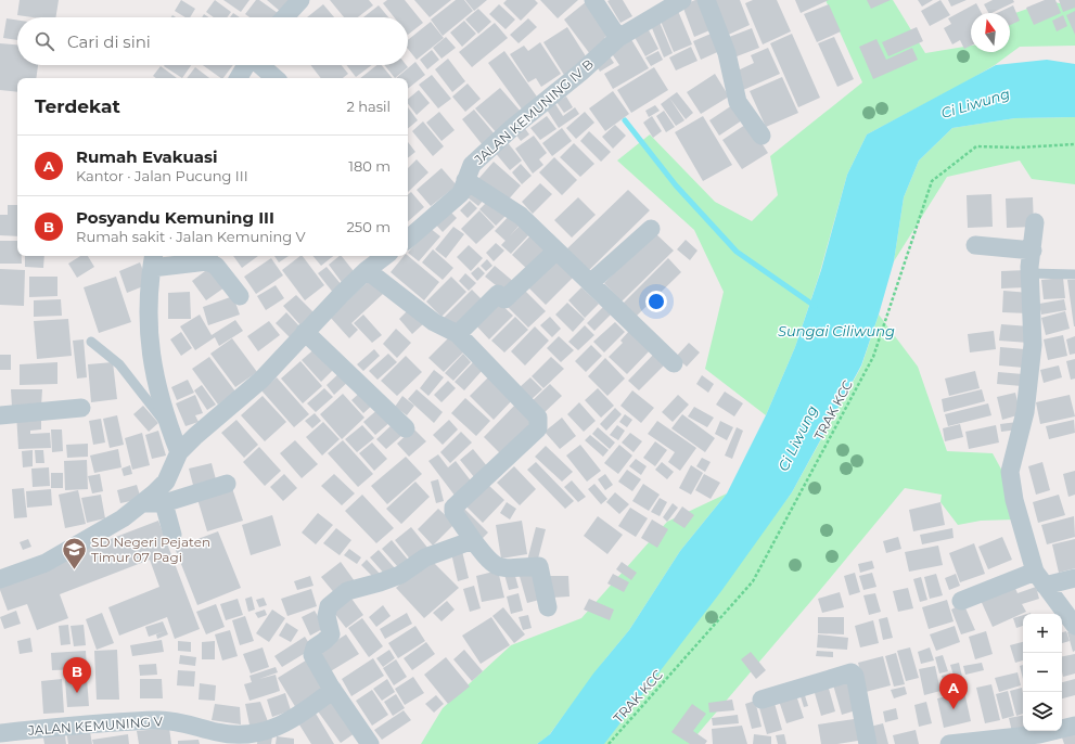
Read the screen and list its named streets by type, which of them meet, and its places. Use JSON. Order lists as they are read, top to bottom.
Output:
{
  "streets": {
    "street": ["JALAN KEMUNING IV B", "JALAN KEMUNING V"],
    "path": ["TRAK KCC"]
  },
  "water": ["Ci Liwung", "Sungai Ciliwung"],
  "places": {
    "school or university": ["SD Negeri Pejaten Timur 07 Pagi"]
  },
  "north": "top",
  "page": {
    "search": "Cari di sini",
    "heading": ["Terdekat", "2 hasil"],
    "list": [
      {
        "mark": "A",
        "name": "Rumah Evakuasi",
        "note": "Kantor · Jalan Pucung III",
        "value": "180 m"
      },
      {
        "mark": "B",
        "name": "Posyandu Kemuning III",
        "note": "Rumah sakit · Jalan Kemuning V",
        "value": "250 m"
      }
    ],
    "map_buttons": ["+", "−"],
    "pins": ["B", "A"]
  }
}
